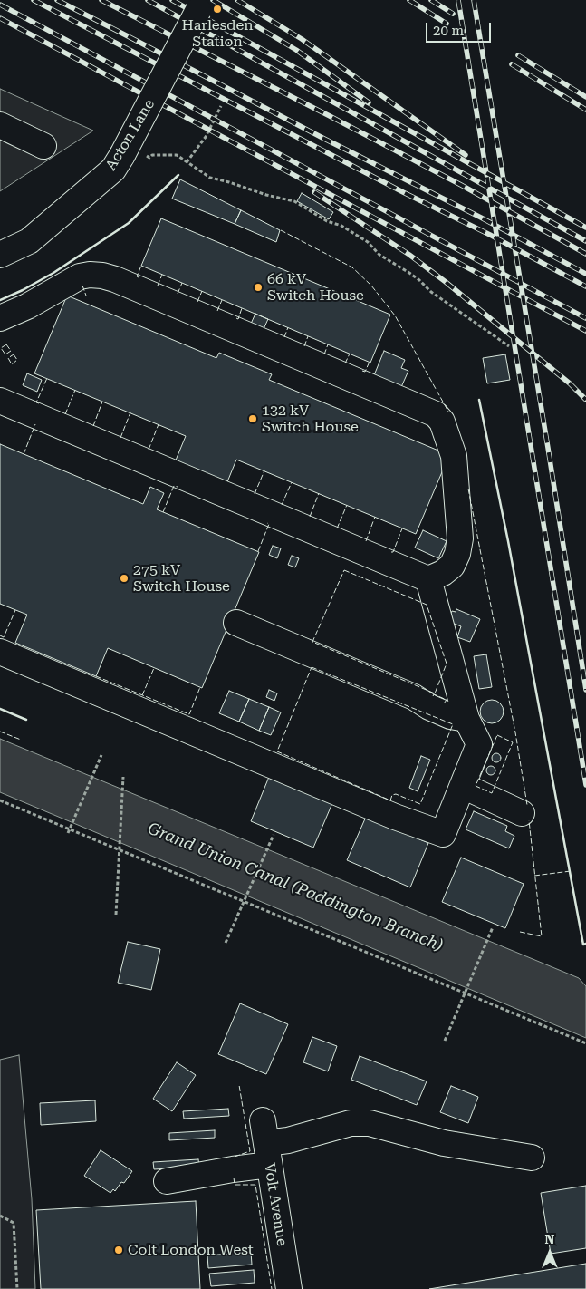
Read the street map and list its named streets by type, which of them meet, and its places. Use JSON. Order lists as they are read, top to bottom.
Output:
{
  "streets": {
    "main road": ["Acton Lane", "Volt Avenue"]
  },
  "water": ["Grand Union Canal (Paddington Branch)"],
  "places": [
    "Harlesden Station",
    "66 kV Switch House",
    "132 kV Switch House",
    "275 kV Switch House",
    "Colt London West"
  ],
  "scale_bar": "20 m",
  "north": "top"
}
